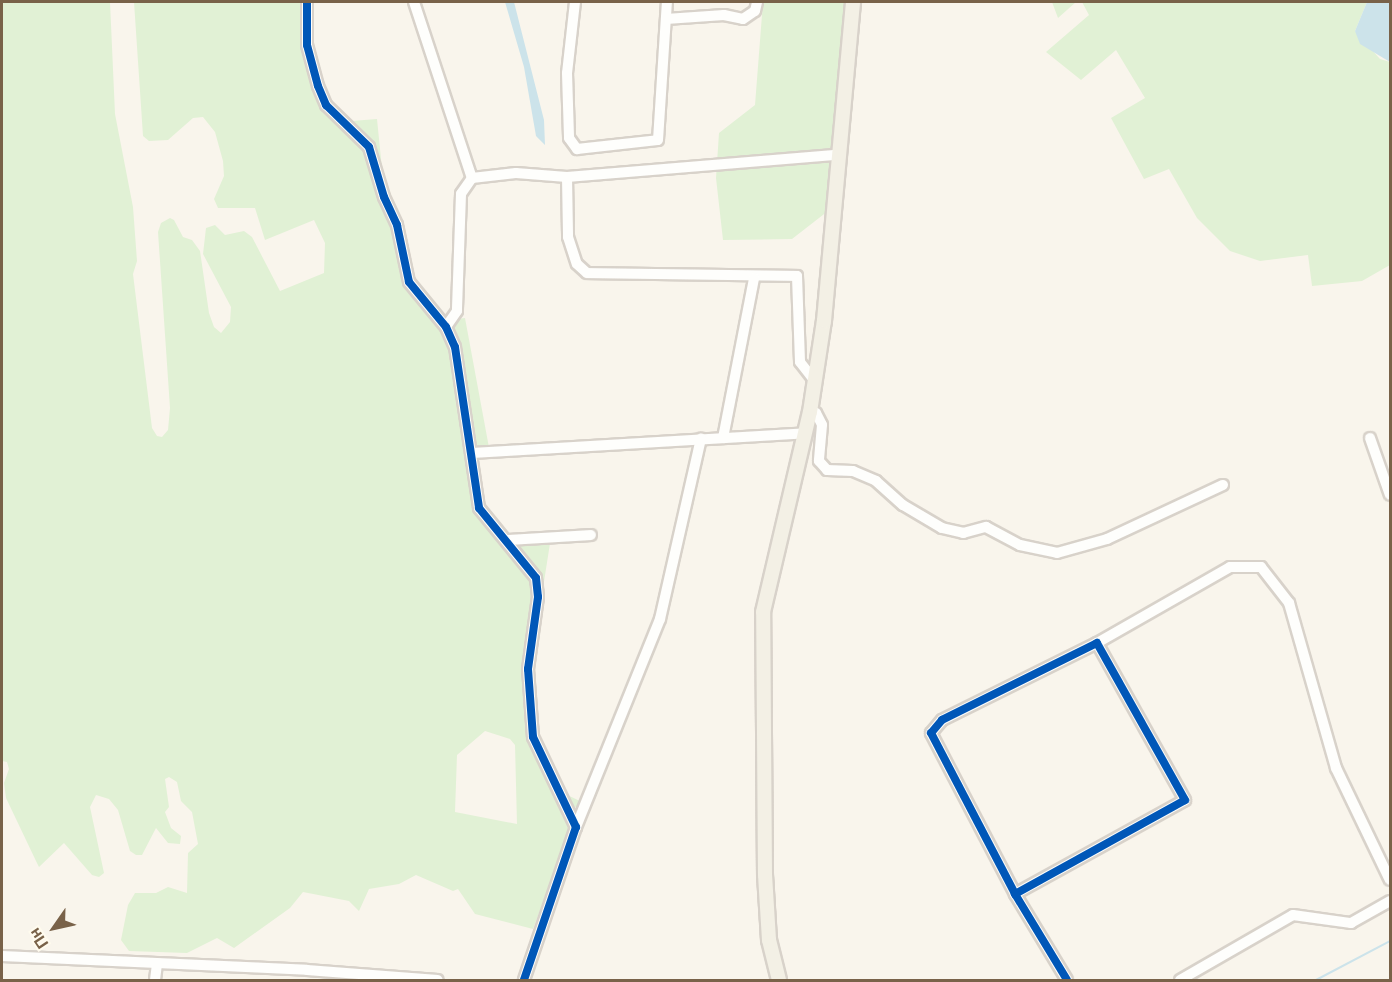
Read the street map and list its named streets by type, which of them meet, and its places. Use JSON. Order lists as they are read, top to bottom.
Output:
{
  "north": "bottom left"
}
